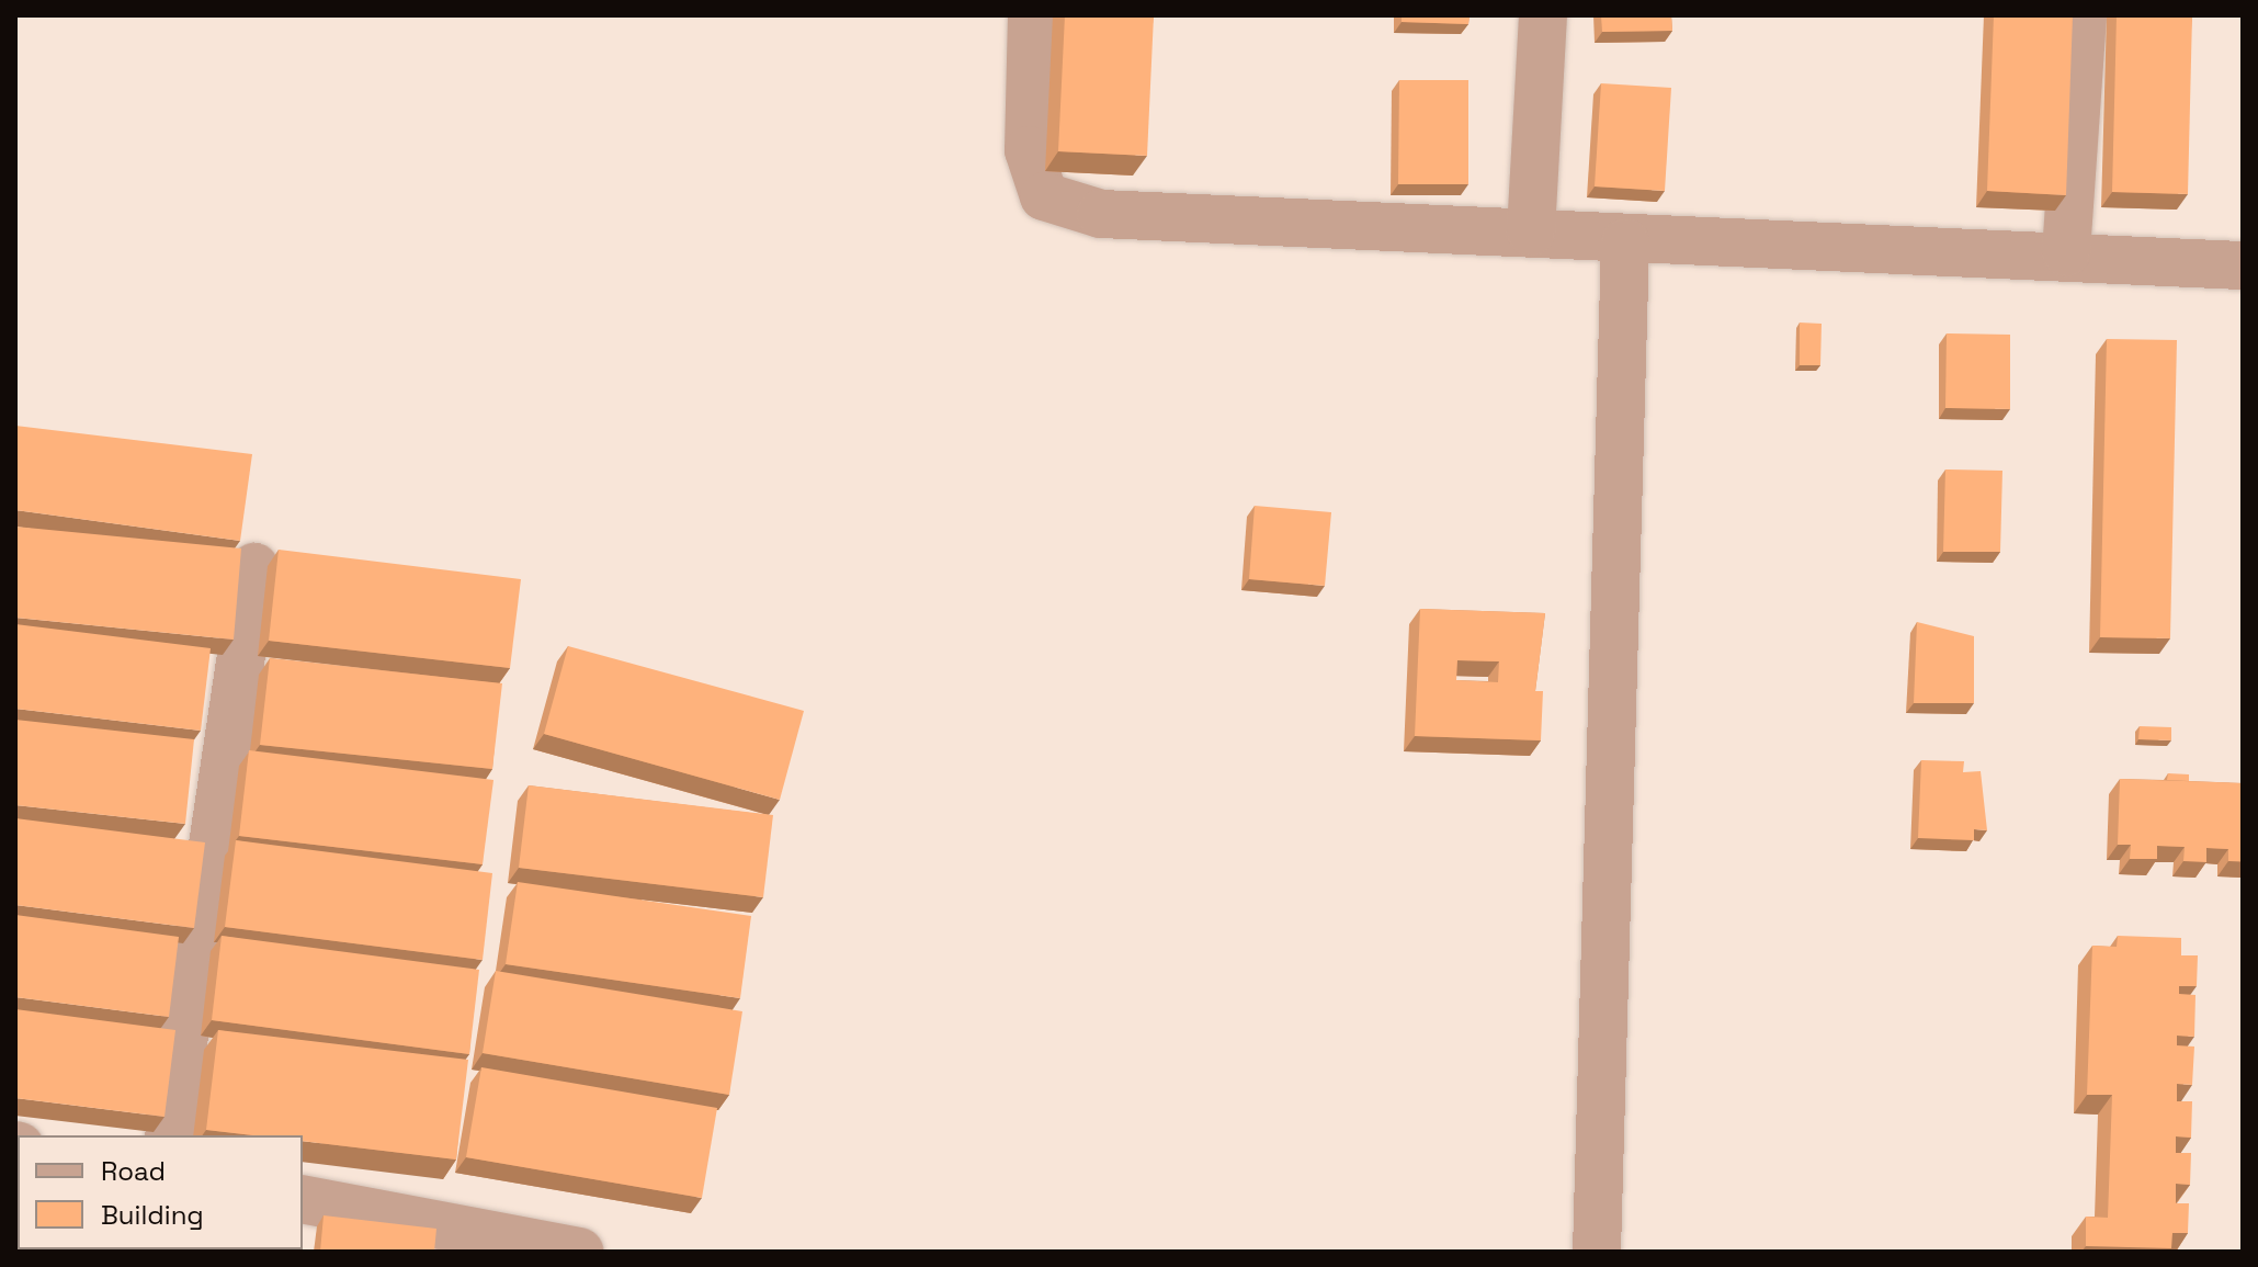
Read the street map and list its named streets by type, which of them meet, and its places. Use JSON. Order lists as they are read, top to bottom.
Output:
{
  "legend": ["Road", "Building"]
}
